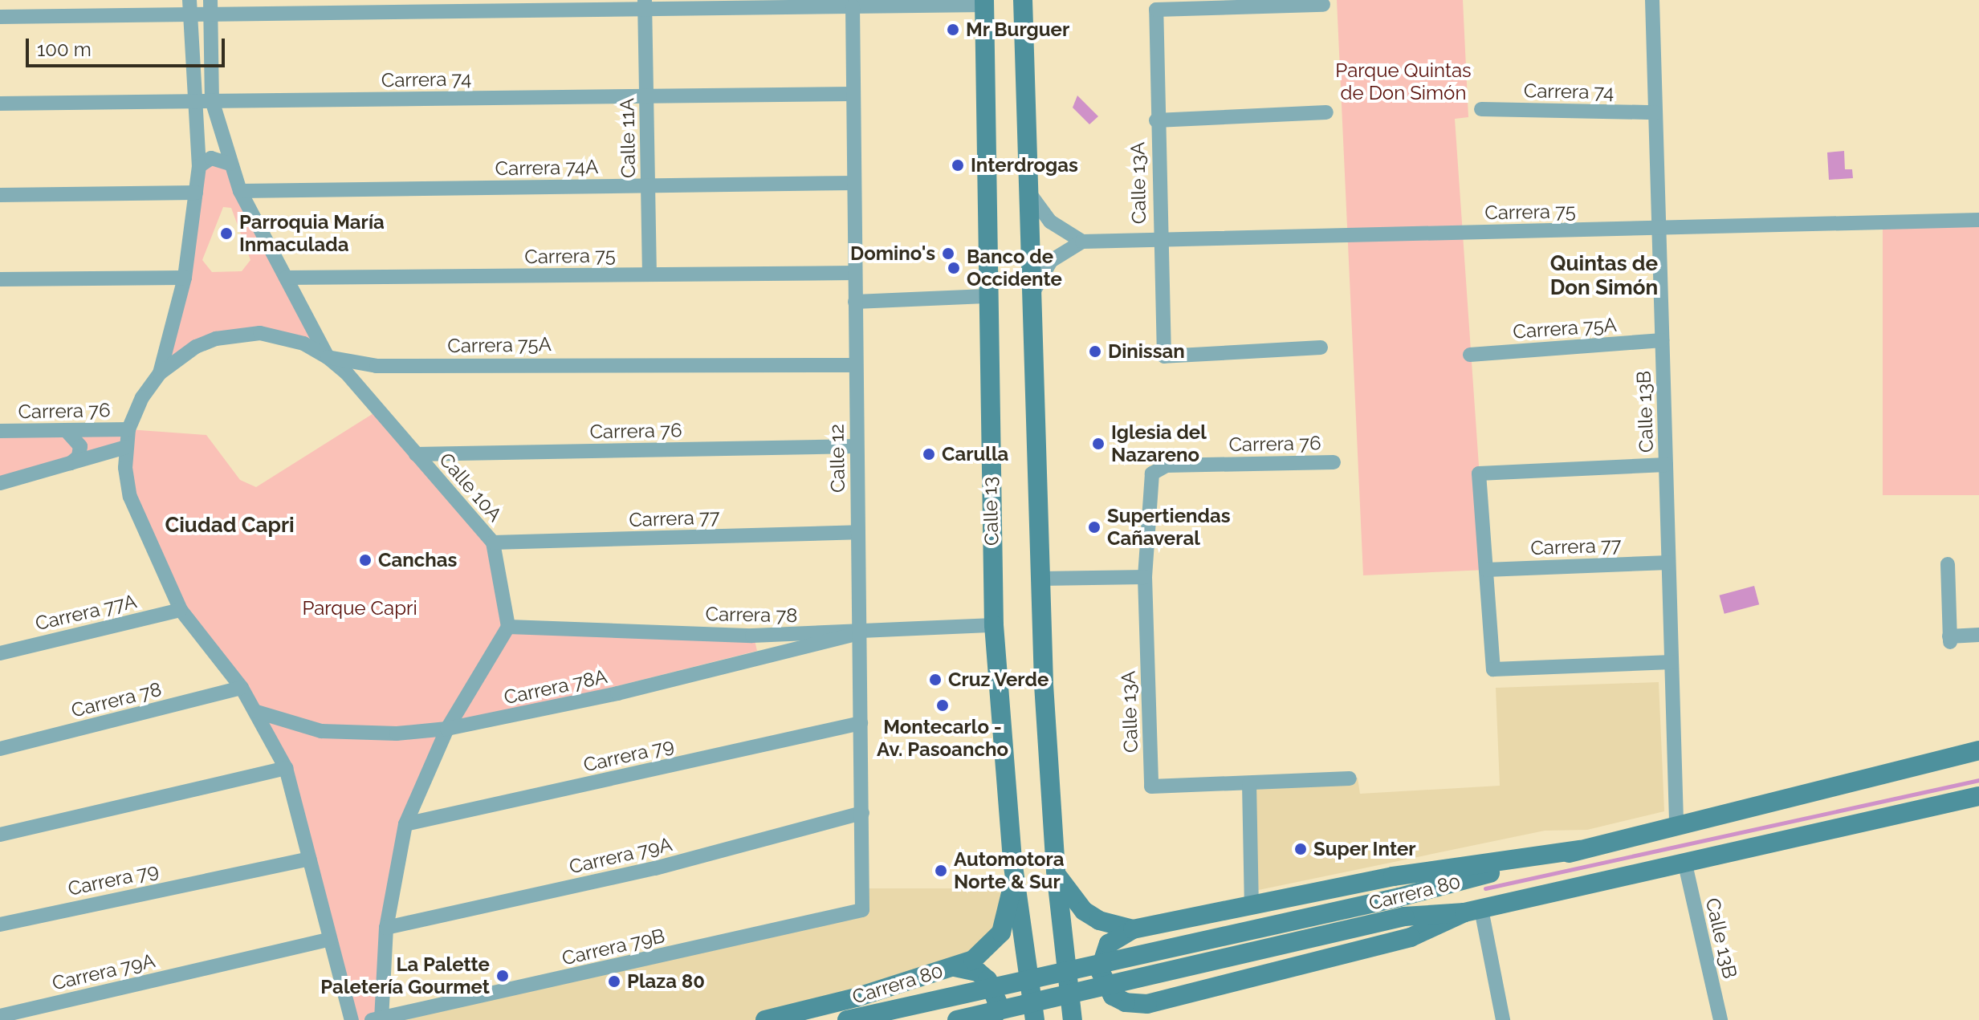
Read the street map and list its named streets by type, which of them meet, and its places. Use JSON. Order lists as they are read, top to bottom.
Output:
{
  "streets": {
    "main road": ["Calle 13", "Carrera 80"],
    "street": [
      "Carrera 74",
      "Calle 11A",
      "Carrera 74A",
      "Calle 13A",
      "Carrera 75",
      "Carrera 75A",
      "Carrera 76",
      "Calle 13B",
      "Calle 12",
      "Calle 10A",
      "Carrera 77",
      "Carrera 77A",
      "Carrera 78",
      "Carrera 78A",
      "Carrera 79",
      "Carrera 79A",
      "Carrera 79B"
    ]
  },
  "crossings": [
    ["Carrera 74", "Calle 11A"],
    ["Carrera 74", "Calle 13B"],
    ["Carrera 74", "Calle 12"],
    ["Carrera 74", "Calle 10A"],
    ["Calle 11A", "Carrera 74A"],
    ["Calle 11A", "Carrera 75"],
    ["Carrera 74A", "Calle 12"],
    ["Carrera 74A", "Calle 10A"],
    ["Calle 13A", "Carrera 75"],
    ["Calle 13A", "Carrera 76"],
    ["Carrera 75", "Calle 13B"],
    ["Carrera 75", "Calle 12"],
    ["Carrera 75", "Calle 10A"],
    ["Carrera 75A", "Calle 13B"],
    ["Carrera 75A", "Calle 12"],
    ["Carrera 75A", "Calle 10A"],
    ["Carrera 76", "Calle 12"],
    ["Carrera 76", "Calle 10A"],
    ["Calle 13B", "Carrera 77"],
    ["Calle 13B", "Carrera 80"],
    ["Calle 12", "Carrera 77"],
    ["Calle 12", "Carrera 78"],
    ["Calle 12", "Carrera 78A"],
    ["Calle 12", "Carrera 79"],
    ["Calle 12", "Carrera 79A"],
    ["Calle 12", "Carrera 79B"],
    ["Calle 10A", "Carrera 77"],
    ["Calle 10A", "Carrera 78"],
    ["Calle 13", "Carrera 78"],
    ["Calle 13", "Carrera 80"],
    ["Carrera 78", "Carrera 78A"]
  ],
  "districts": ["Quintas de Don Simón", "Ciudad Capri"],
  "parks": ["Parque Quintas de Don Simón", "Parque Capri"],
  "places": [
    "Mr Burguer",
    "Interdrogas",
    "Parroquia María Inmaculada",
    "Domino's",
    "Banco de Occidente",
    "Dinissan",
    "Iglesia del Nazareno",
    "Carulla",
    "Supertiendas Cañaveral",
    "Canchas",
    "Cruz Verde",
    "Montecarlo - Av. Pasoancho",
    "Super Inter",
    "Automotora Norte & Sur",
    "La Palette Paletería Gourmet",
    "Plaza 80"
  ],
  "scale_bar": "100 m"
}
